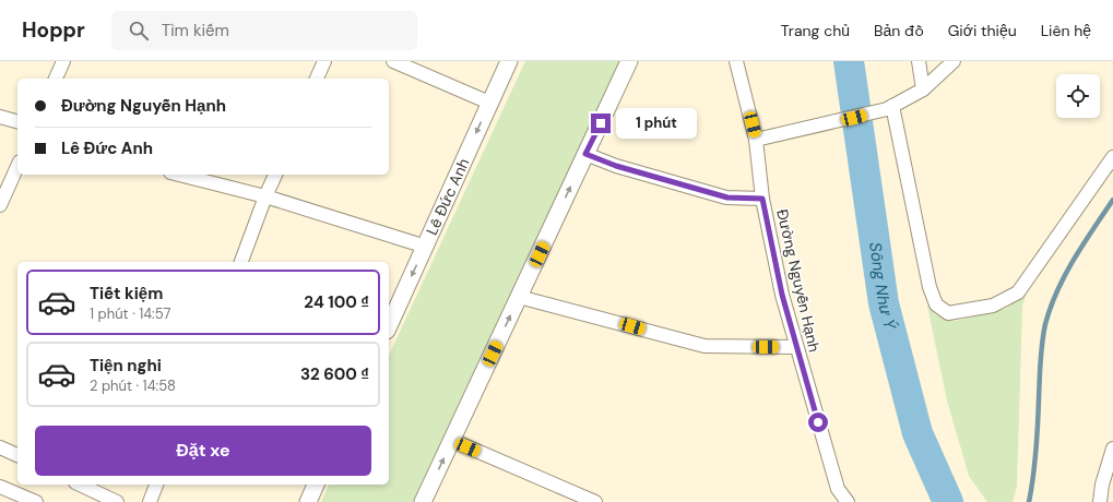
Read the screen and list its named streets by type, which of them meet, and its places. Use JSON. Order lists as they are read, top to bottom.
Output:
{
  "streets": {
    "street": ["Lê Đức Anh", "Đường Nguyễn Hạnh"]
  },
  "water": ["Sông Như Ý"],
  "page": {
    "header": "Hoppr",
    "search": "Tìm kiếm",
    "nav": [
      "Trang chủ",
      "Bản đồ",
      "Giới thiệu",
      "Liên hệ"
    ],
    "banner": ["Đường Nguyễn Hạnh", "Lê Đức Anh"],
    "bubble": "1 phút",
    "list": [
      {
        "name": "Tiết kiệm",
        "note": "1 phút · 14:57",
        "value": "24 100 ₫"
      },
      {
        "name": "Tiện nghi",
        "note": "2 phút · 14:58",
        "value": "32 600 ₫"
      }
    ],
    "buttons": "Đặt xe"
  }
}
